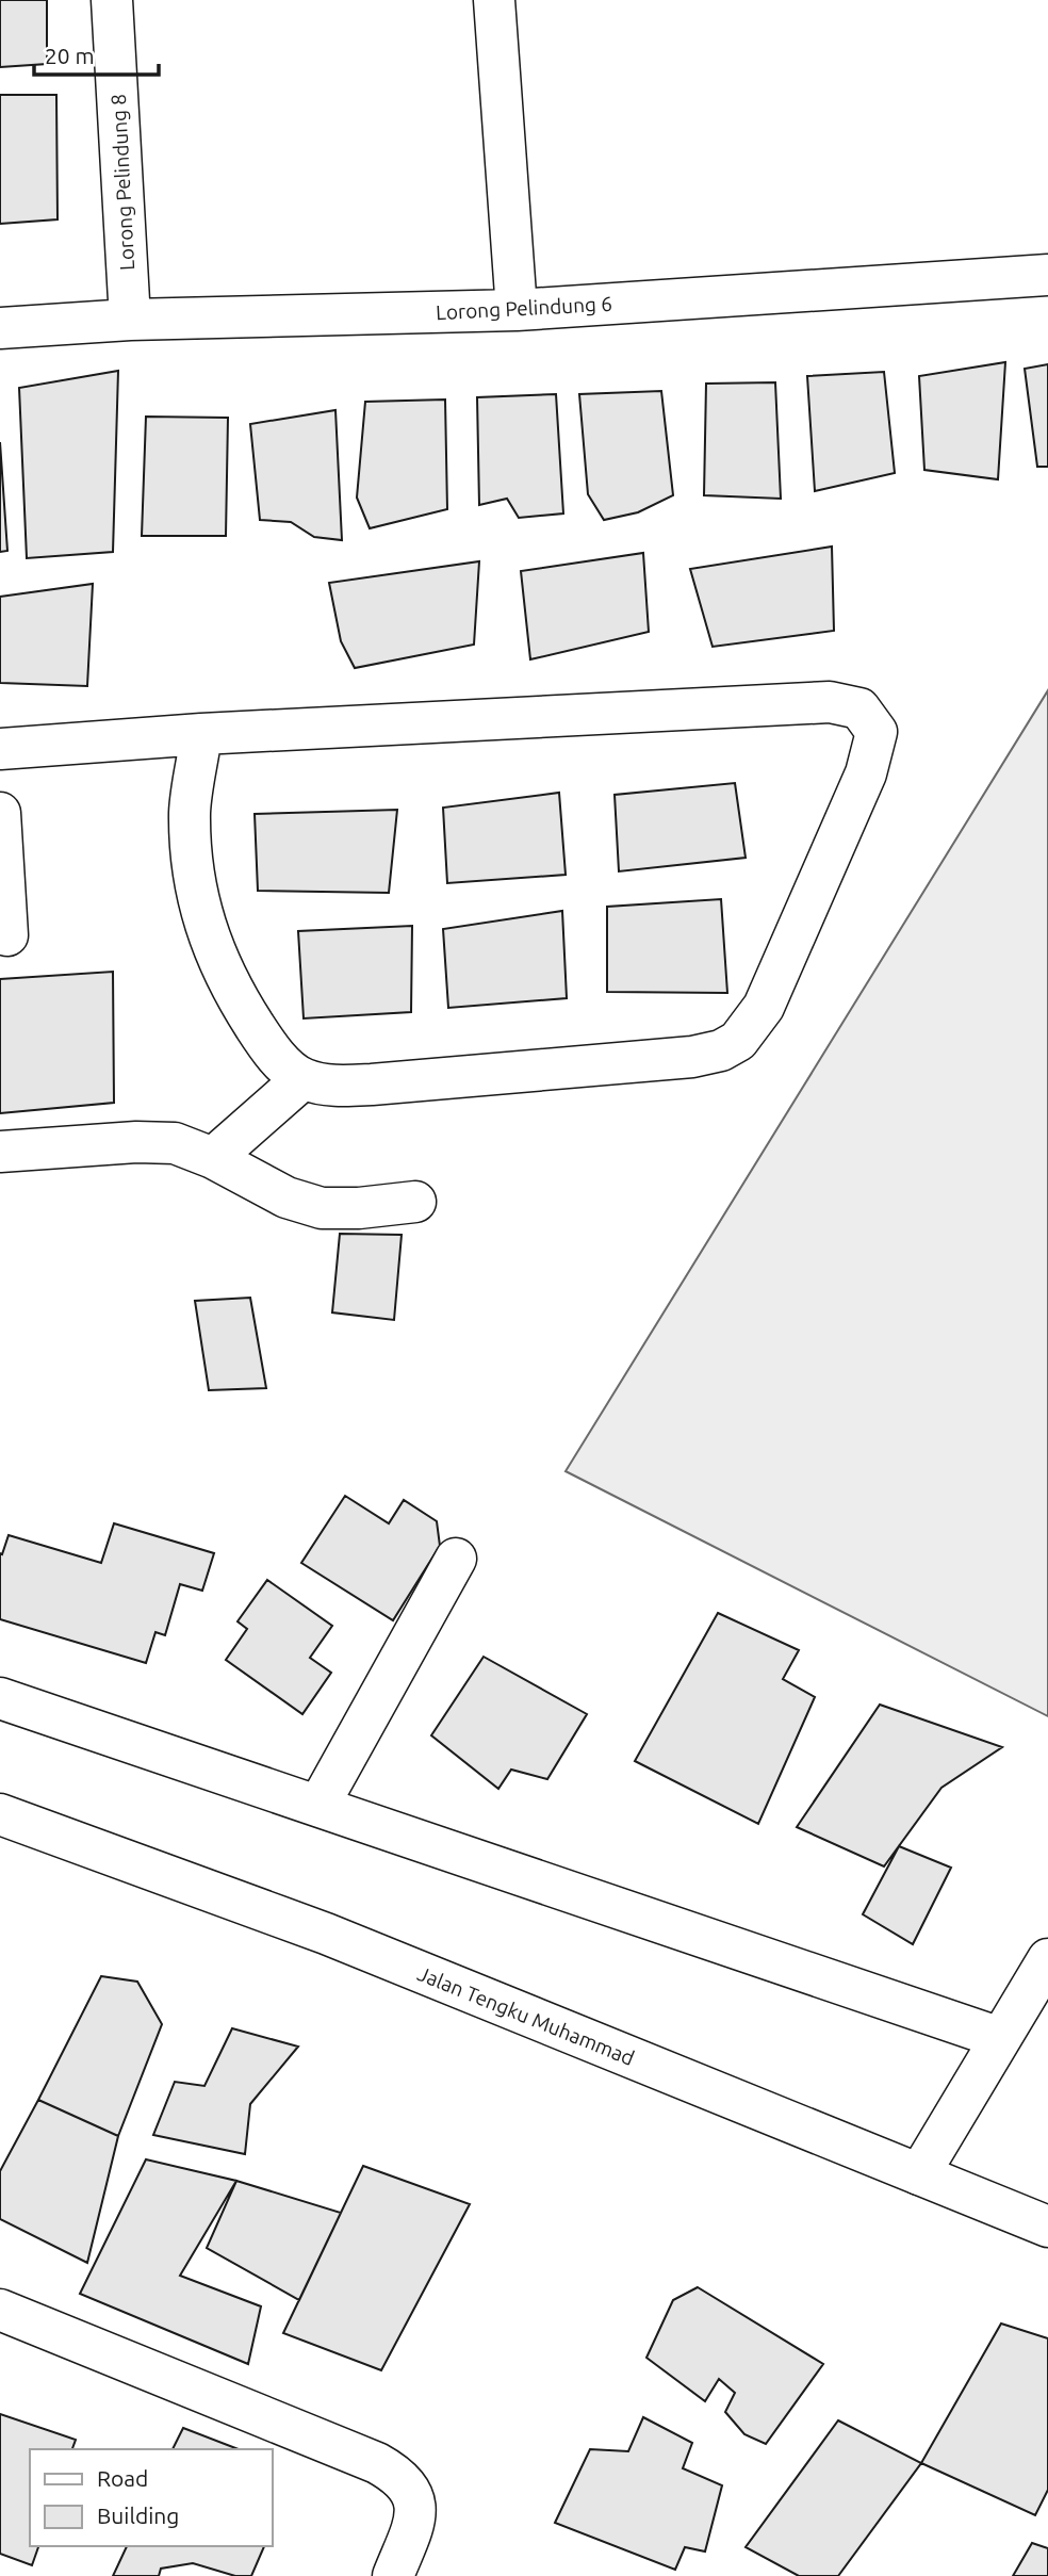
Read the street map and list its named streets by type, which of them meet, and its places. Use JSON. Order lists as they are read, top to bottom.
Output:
{
  "streets": {
    "street": ["Lorong Pelindung 8", "Lorong Pelindung 6", "Jalan Tengku Muhammad"]
  },
  "crossings": [
    ["Lorong Pelindung 8", "Lorong Pelindung 6"]
  ],
  "legend": ["Road", "Building"],
  "scale_bar": "20 m"
}
